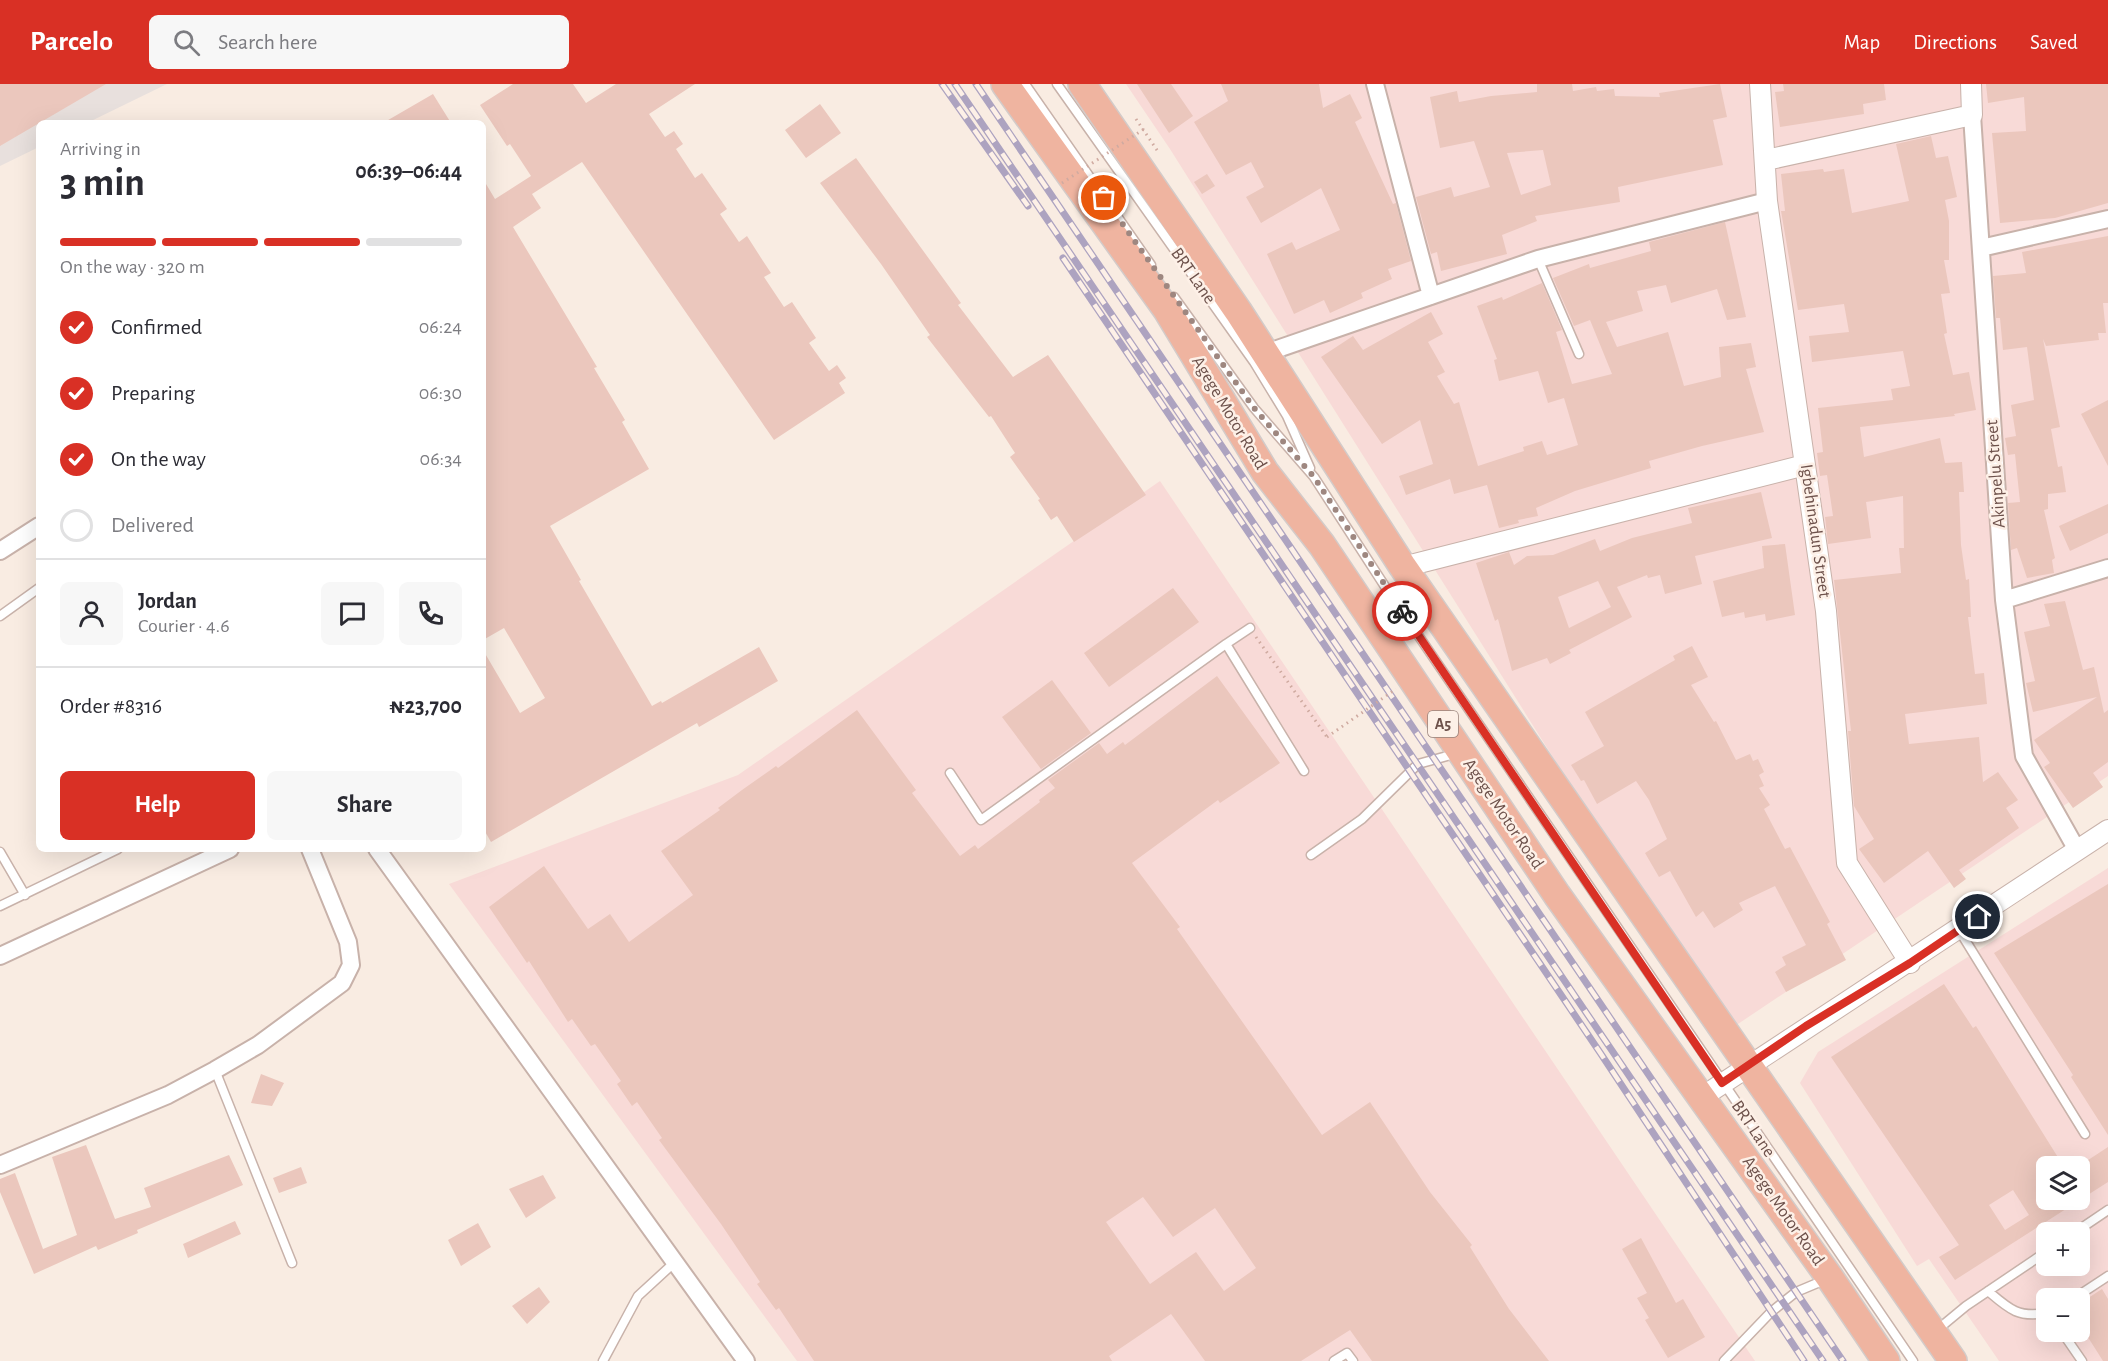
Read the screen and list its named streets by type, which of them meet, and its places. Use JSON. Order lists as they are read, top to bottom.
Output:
{
  "streets": {
    "highway": ["Agege Motor Road", "A5"],
    "street": ["Akinpelu Street", "Igbehinadun Street"],
    "lane": ["BRT Lane"]
  },
  "crossings": [
    ["BRT Lane", "Agege Motor Road"]
  ],
  "page": {
    "header": "Parcelo",
    "search": "Search here",
    "nav": ["Map", "Directions", "Saved"],
    "heading": ["3 min", "Arriving in", "06:39–06:44"],
    "panel": [
      "Jordan",
      "Courier · 4.6",
      "Order #8316",
      "₦23,700"
    ],
    "bar": "On the way · 320 m",
    "list": [
      ["Confirmed", "06:24"],
      ["Preparing", "06:30"],
      ["On the way", "06:34"],
      "Delivered"
    ],
    "buttons": ["Help", "Share"],
    "map_buttons": ["+", "−"]
  }
}
